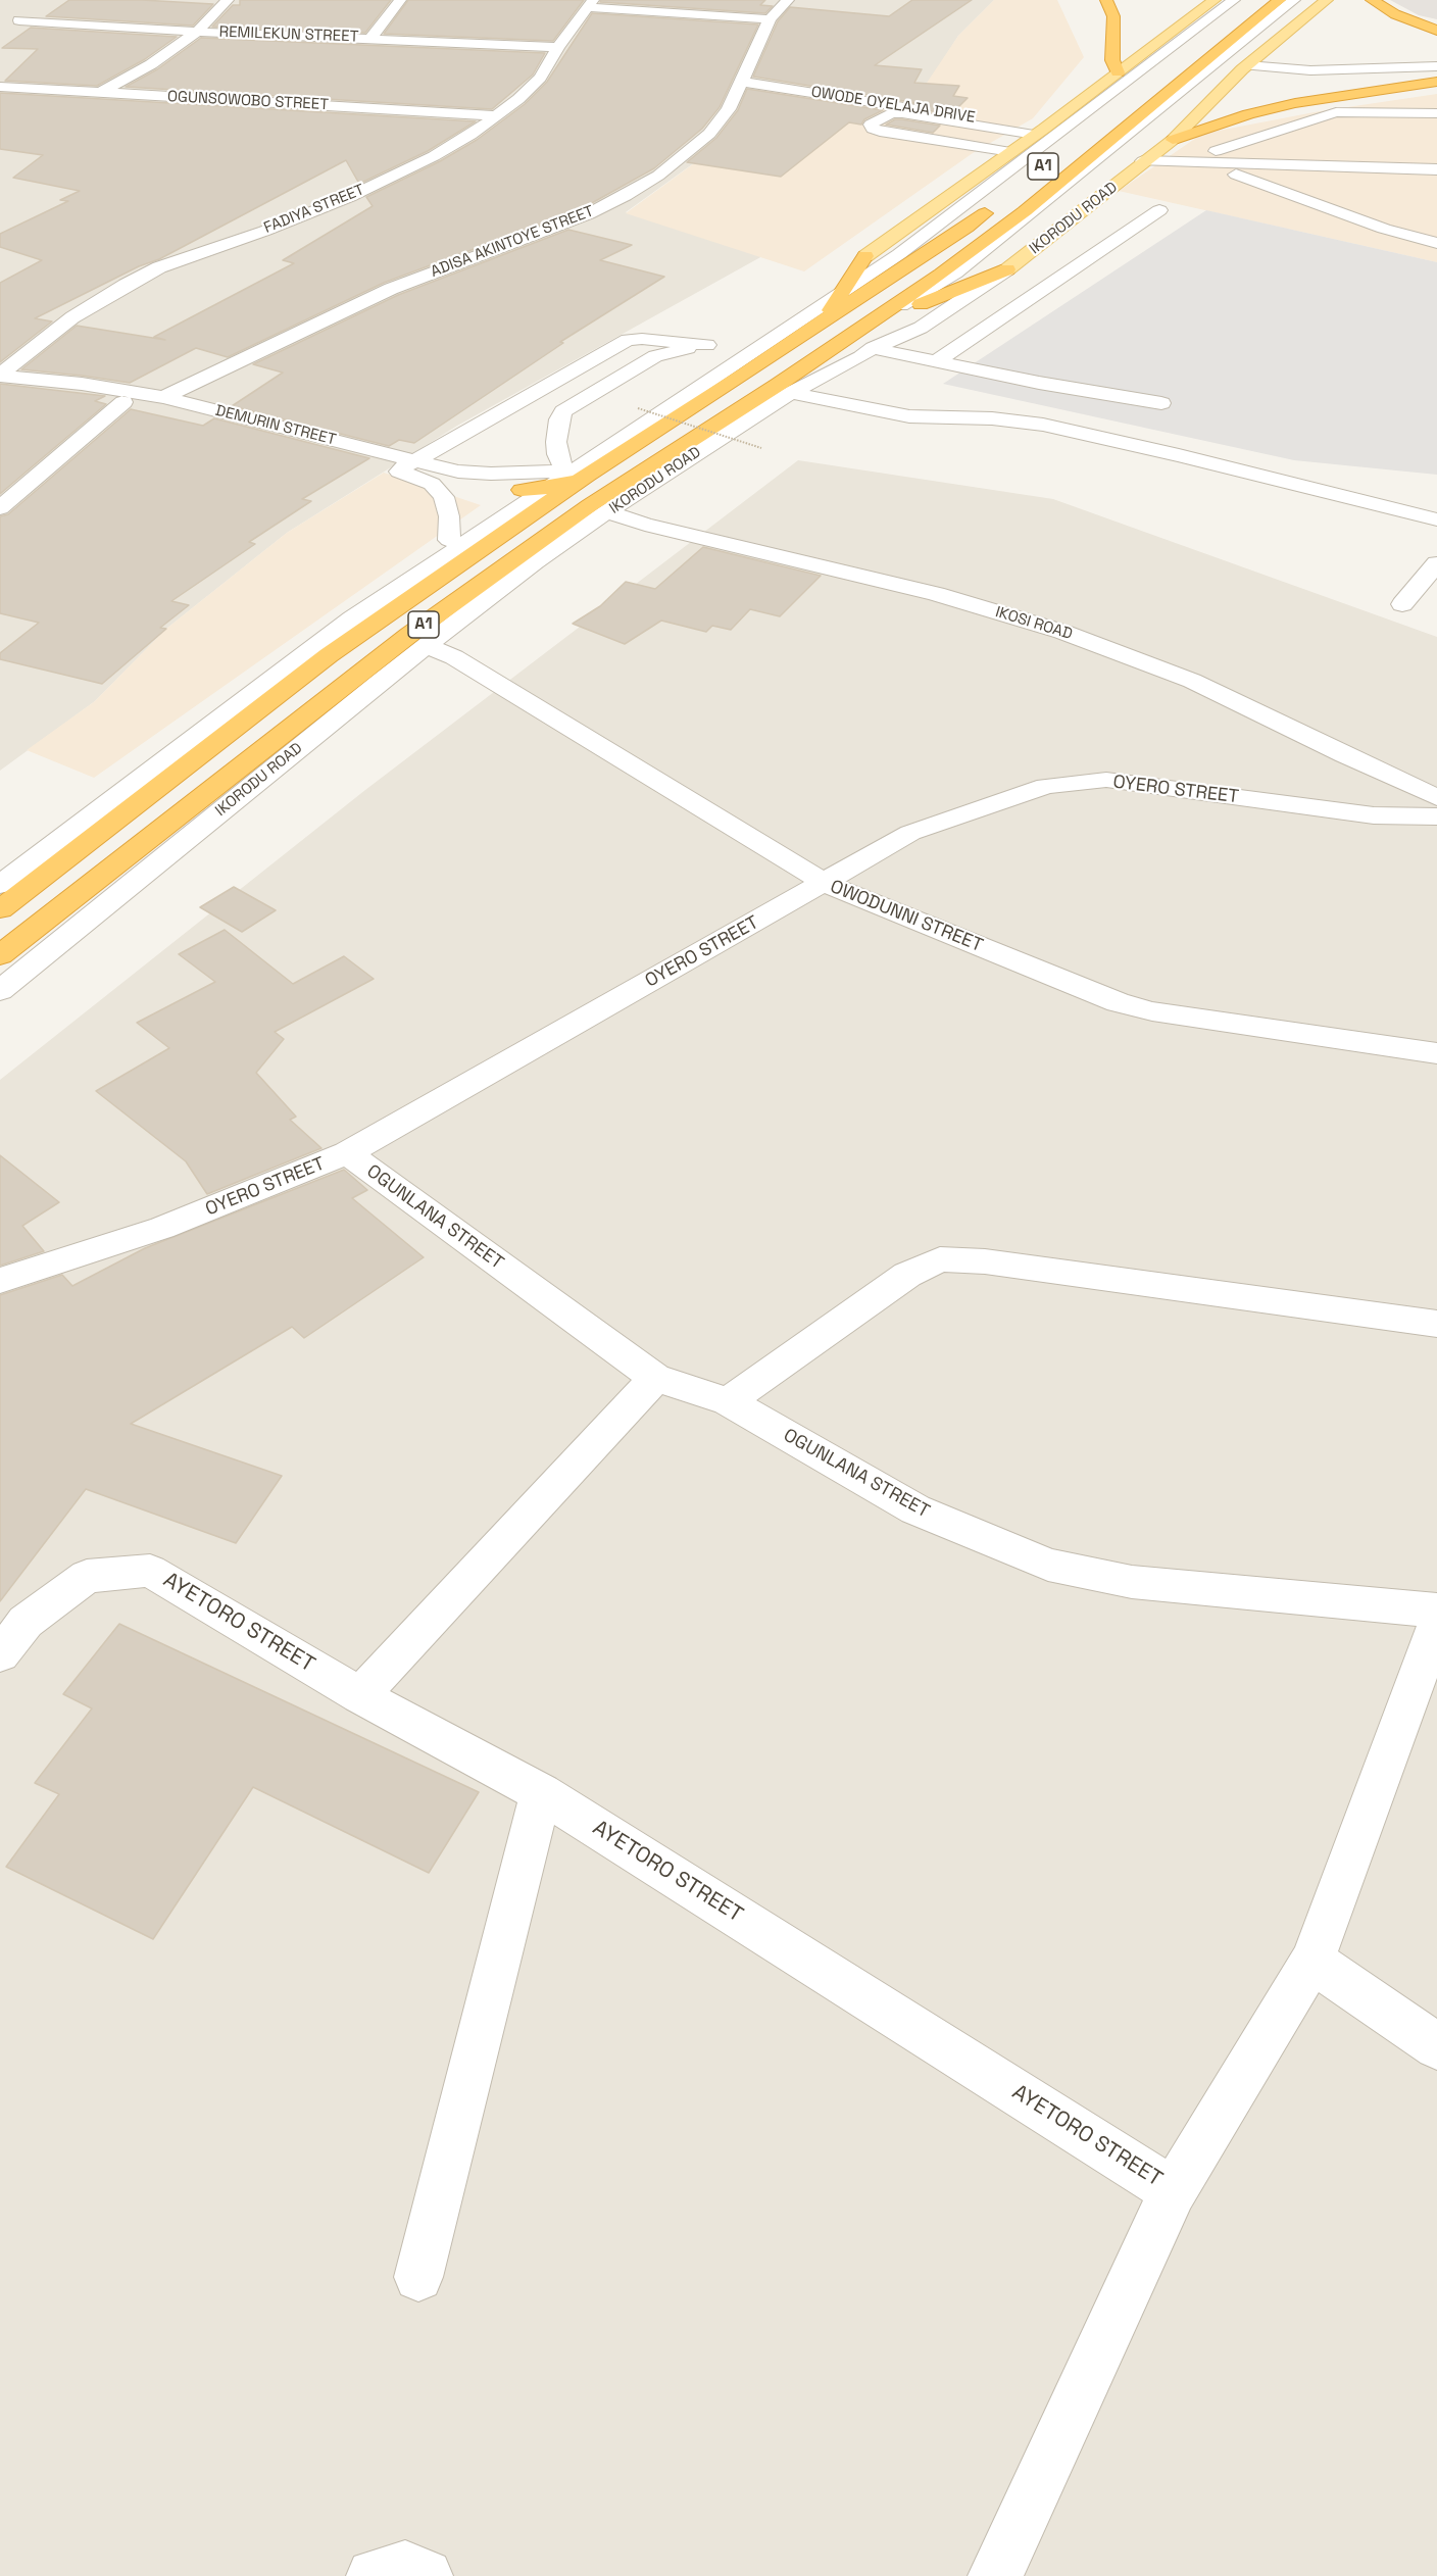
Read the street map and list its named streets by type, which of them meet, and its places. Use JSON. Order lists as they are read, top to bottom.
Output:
{
  "streets": {
    "highway": ["A1", "IKORODU ROAD"],
    "street": [
      "REMILEKUN STREET",
      "OGUNSOWOBO STREET",
      "OWODE OYELAJA DRIVE",
      "FADIYA STREET",
      "ADISA AKINTOYE STREET",
      "DEMURIN STREET",
      "IKOSI ROAD",
      "OYERO STREET",
      "OWODUNNI STREET",
      "OGUNLANA STREET",
      "AYETORO STREET"
    ]
  },
  "crossings": [
    ["REMILEKUN STREET", "FADIYA STREET"],
    ["OGUNSOWOBO STREET", "FADIYA STREET"],
    ["OWODE OYELAJA DRIVE", "ADISA AKINTOYE STREET"],
    ["FADIYA STREET", "DEMURIN STREET"],
    ["IKORODU ROAD", "IKOSI ROAD"],
    ["IKORODU ROAD", "OWODUNNI STREET"],
    ["ADISA AKINTOYE STREET", "DEMURIN STREET"],
    ["OYERO STREET", "OWODUNNI STREET"],
    ["OYERO STREET", "OGUNLANA STREET"]
  ]
}
